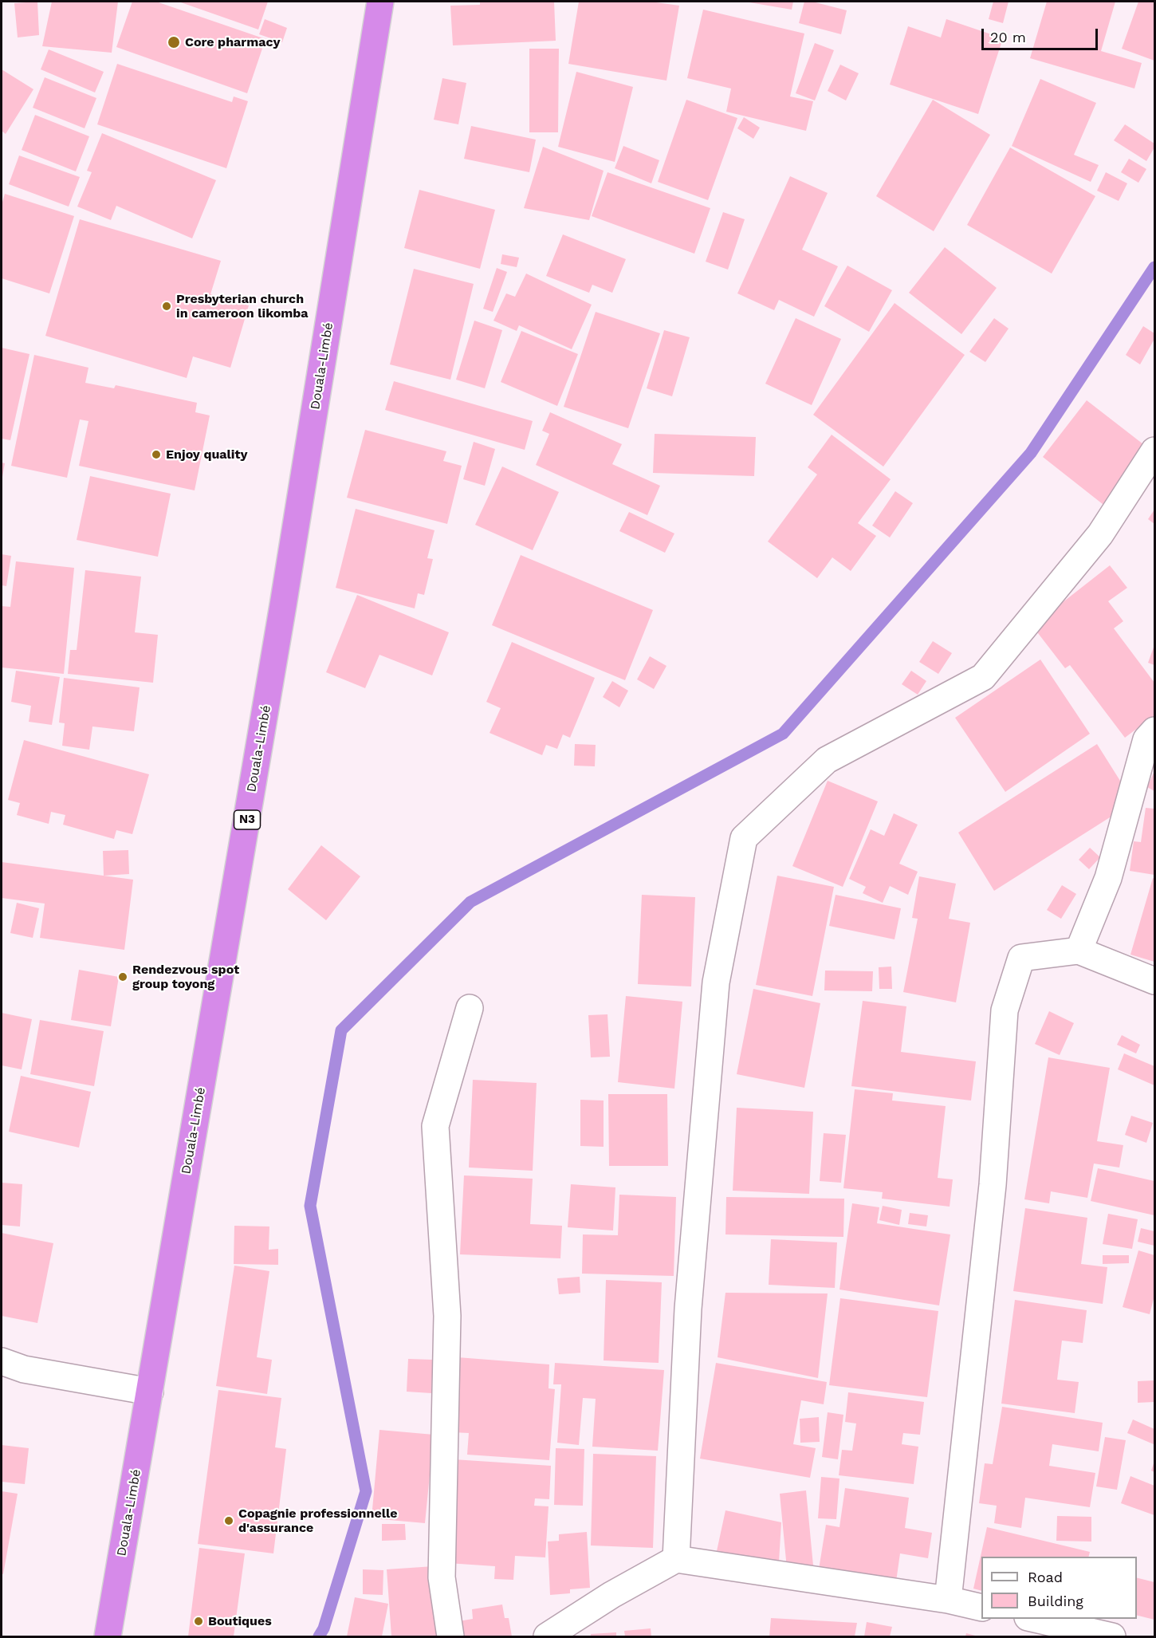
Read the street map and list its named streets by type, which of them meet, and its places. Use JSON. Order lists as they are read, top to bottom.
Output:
{
  "streets": {
    "highway": ["Douala-Limbé", "N3"]
  },
  "places": [
    "Core pharmacy",
    "Presbyterian church in cameroon likomba",
    "Enjoy quality",
    "Rendezvous spot group toyong",
    "Copagnie professionnelle d'assurance",
    "Boutiques"
  ],
  "legend": ["Road", "Building"],
  "scale_bar": "20 m"
}
